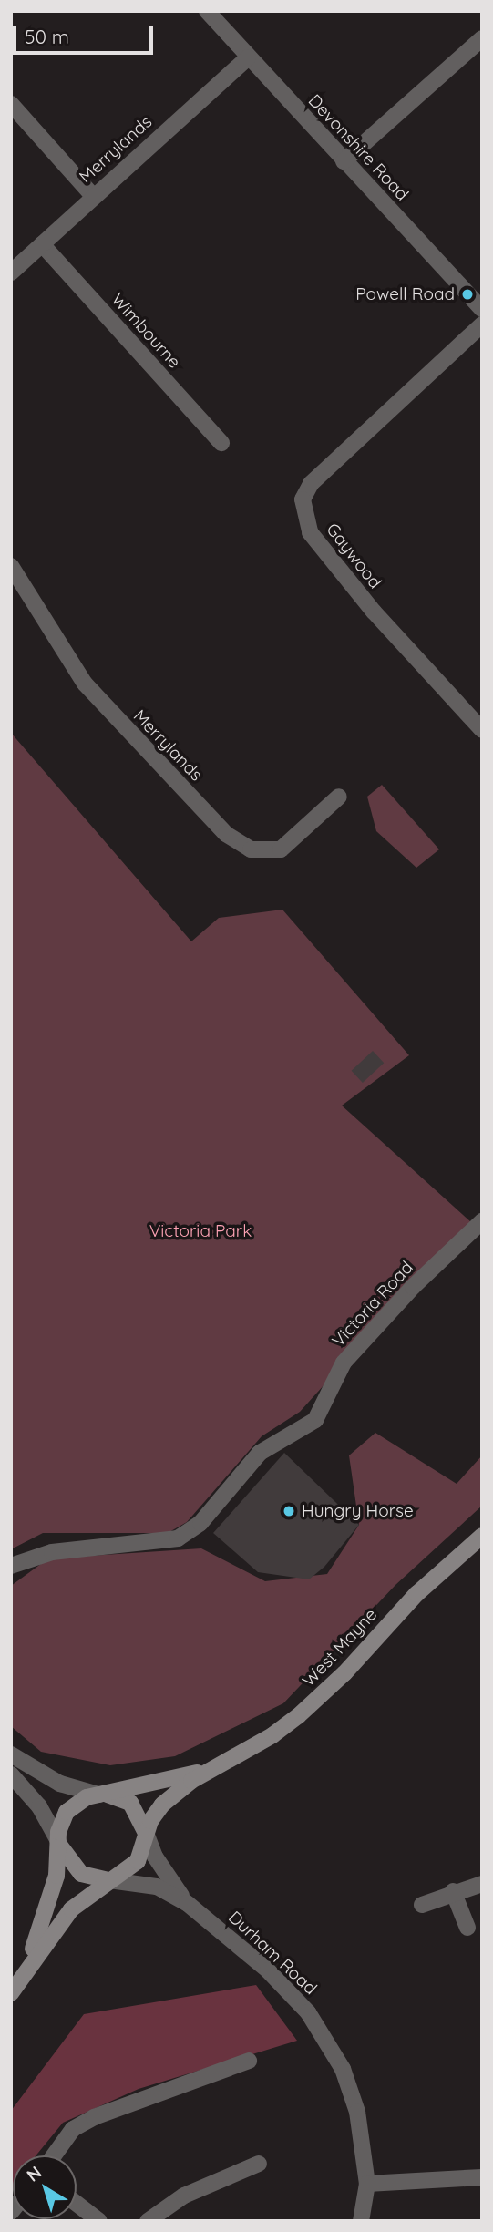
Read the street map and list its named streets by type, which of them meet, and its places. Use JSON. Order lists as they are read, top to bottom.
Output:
{
  "streets": {
    "main road": ["West Mayne"],
    "street": [
      "Devonshire Road",
      "Merrylands",
      "Wimbourne",
      "Gaywood",
      "Victoria Road",
      "Durham Road"
    ]
  },
  "crossings": [
    ["Devonshire Road", "Merrylands"],
    ["Merrylands", "Wimbourne"],
    ["West Mayne", "Durham Road"]
  ],
  "parks": ["Victoria Park"],
  "places": ["Powell Road", "Hungry Horse"],
  "scale_bar": "50 m",
  "north": "top left"
}
